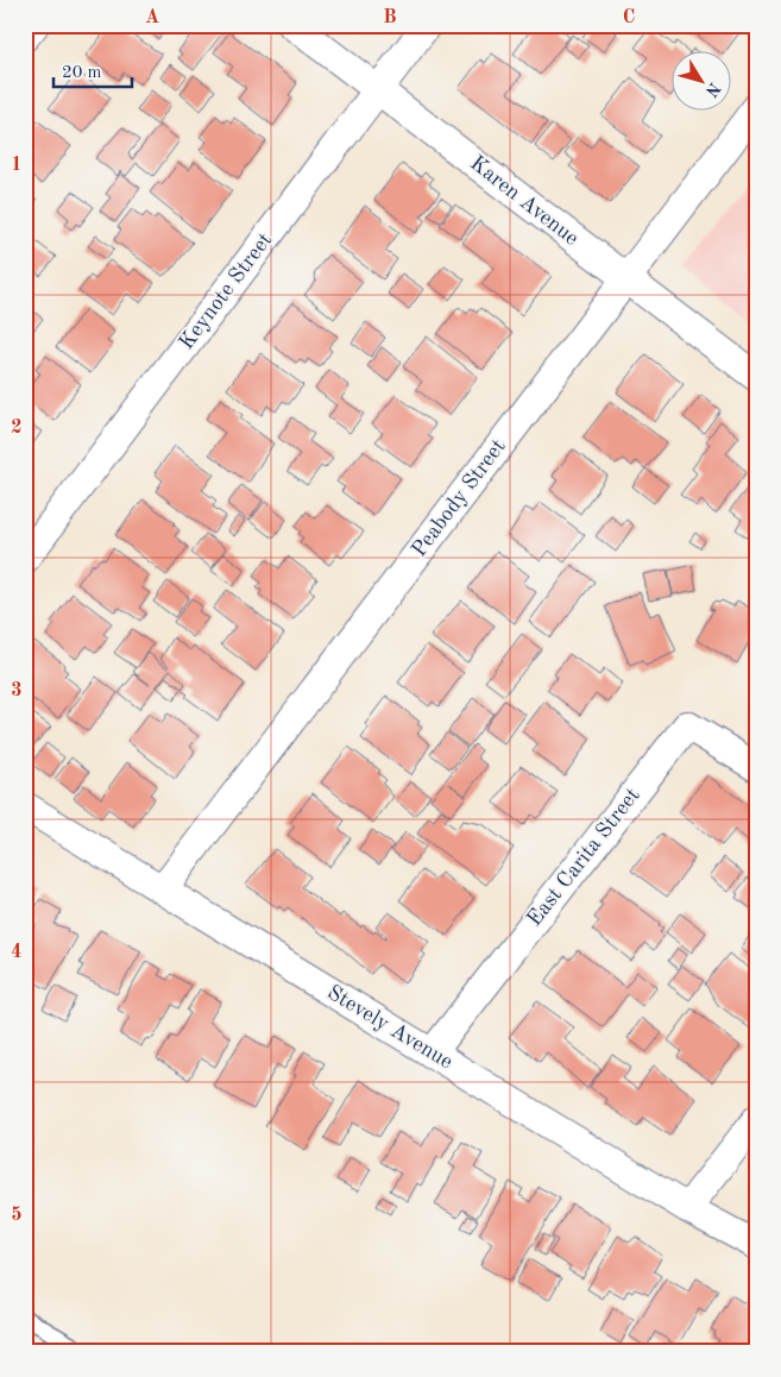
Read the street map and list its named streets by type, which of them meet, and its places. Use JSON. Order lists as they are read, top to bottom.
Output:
{
  "streets": {
    "street": [
      "Karen Avenue",
      "Keynote Street",
      "Peabody Street",
      "East Carita Street",
      "Stevely Avenue"
    ]
  },
  "crossings": [
    ["Karen Avenue", "Keynote Street"],
    ["Karen Avenue", "Peabody Street"],
    ["Peabody Street", "Stevely Avenue"],
    ["East Carita Street", "Stevely Avenue"]
  ],
  "scale_bar": "20 m",
  "north": "bottom right",
  "grid": {
    "columns": ["A", "B", "C"],
    "rows": [
      "1",
      "2",
      "3",
      "4",
      "5"
    ]
  }
}
